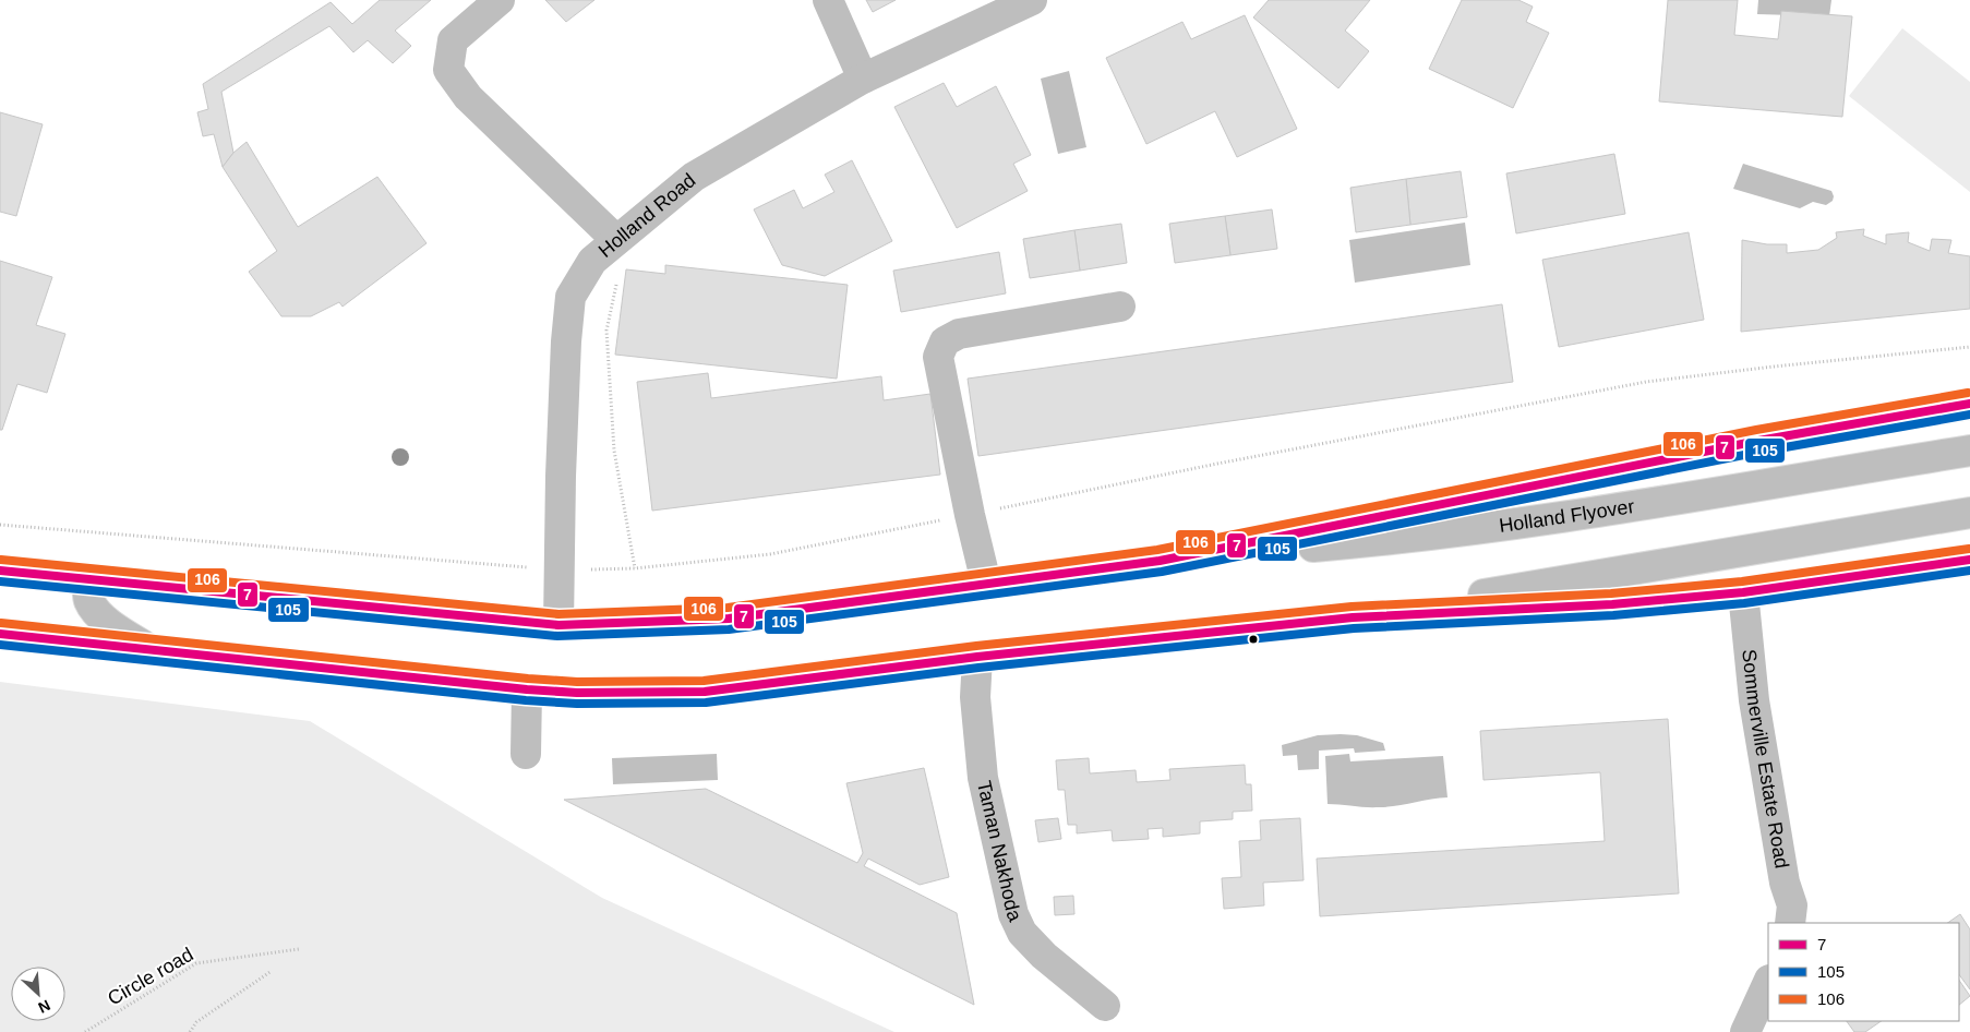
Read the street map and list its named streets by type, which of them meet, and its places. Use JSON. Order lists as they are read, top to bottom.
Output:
{
  "streets": {
    "main road": [
      "Holland Road",
      "Holland Flyover",
      "Sommerville Estate Road",
      "Taman Nakhoda"
    ],
    "path": ["Circle road"]
  },
  "lines": ["transit line 106", "transit line 7", "transit line 105"],
  "legend": ["7", "105", "106"],
  "north": "bottom right"
}
